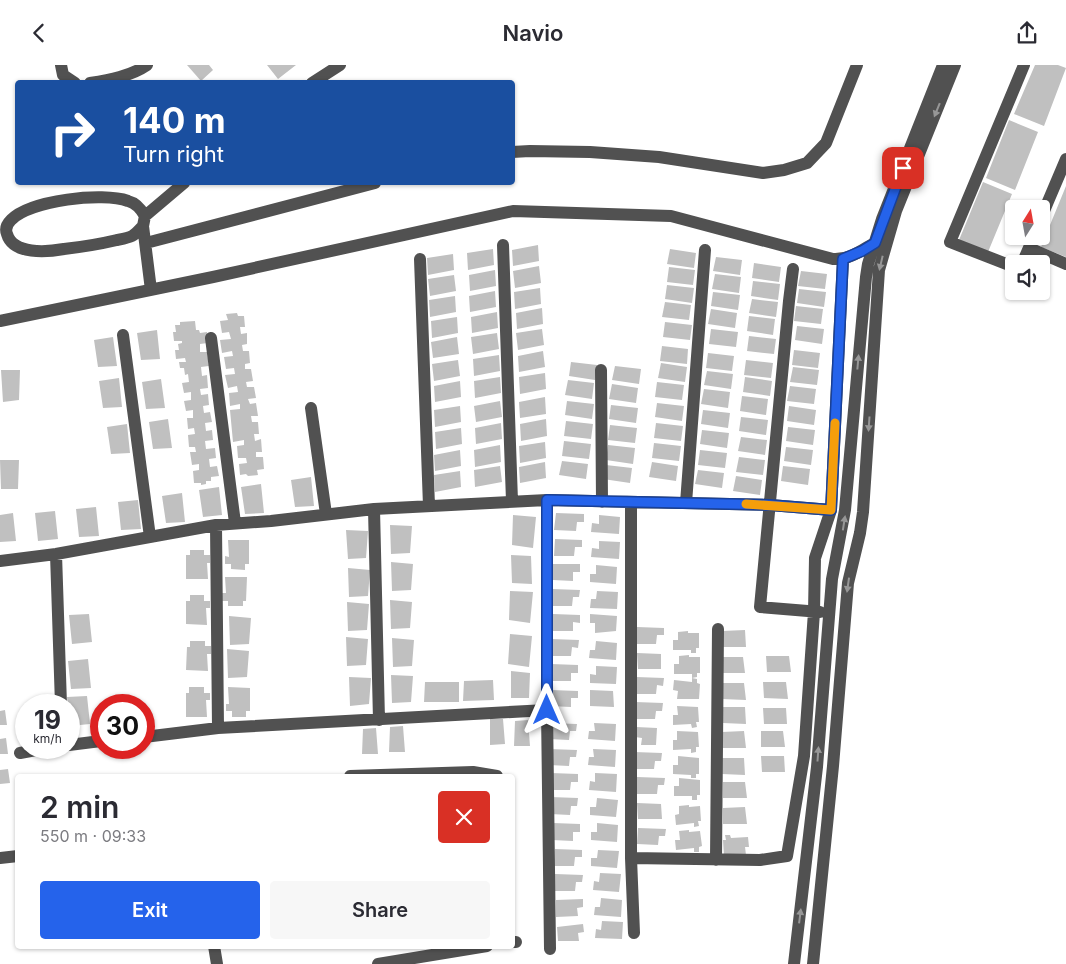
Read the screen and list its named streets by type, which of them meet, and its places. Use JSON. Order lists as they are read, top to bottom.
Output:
{
  "north": "top",
  "page": {
    "header": "Navio",
    "turn": ["140 m", "Turn right"],
    "speed": "19 km/h",
    "limit": "30",
    "heading": ["2 min", "550 m · 09:33"],
    "buttons": ["Exit", "Share"]
  }
}
